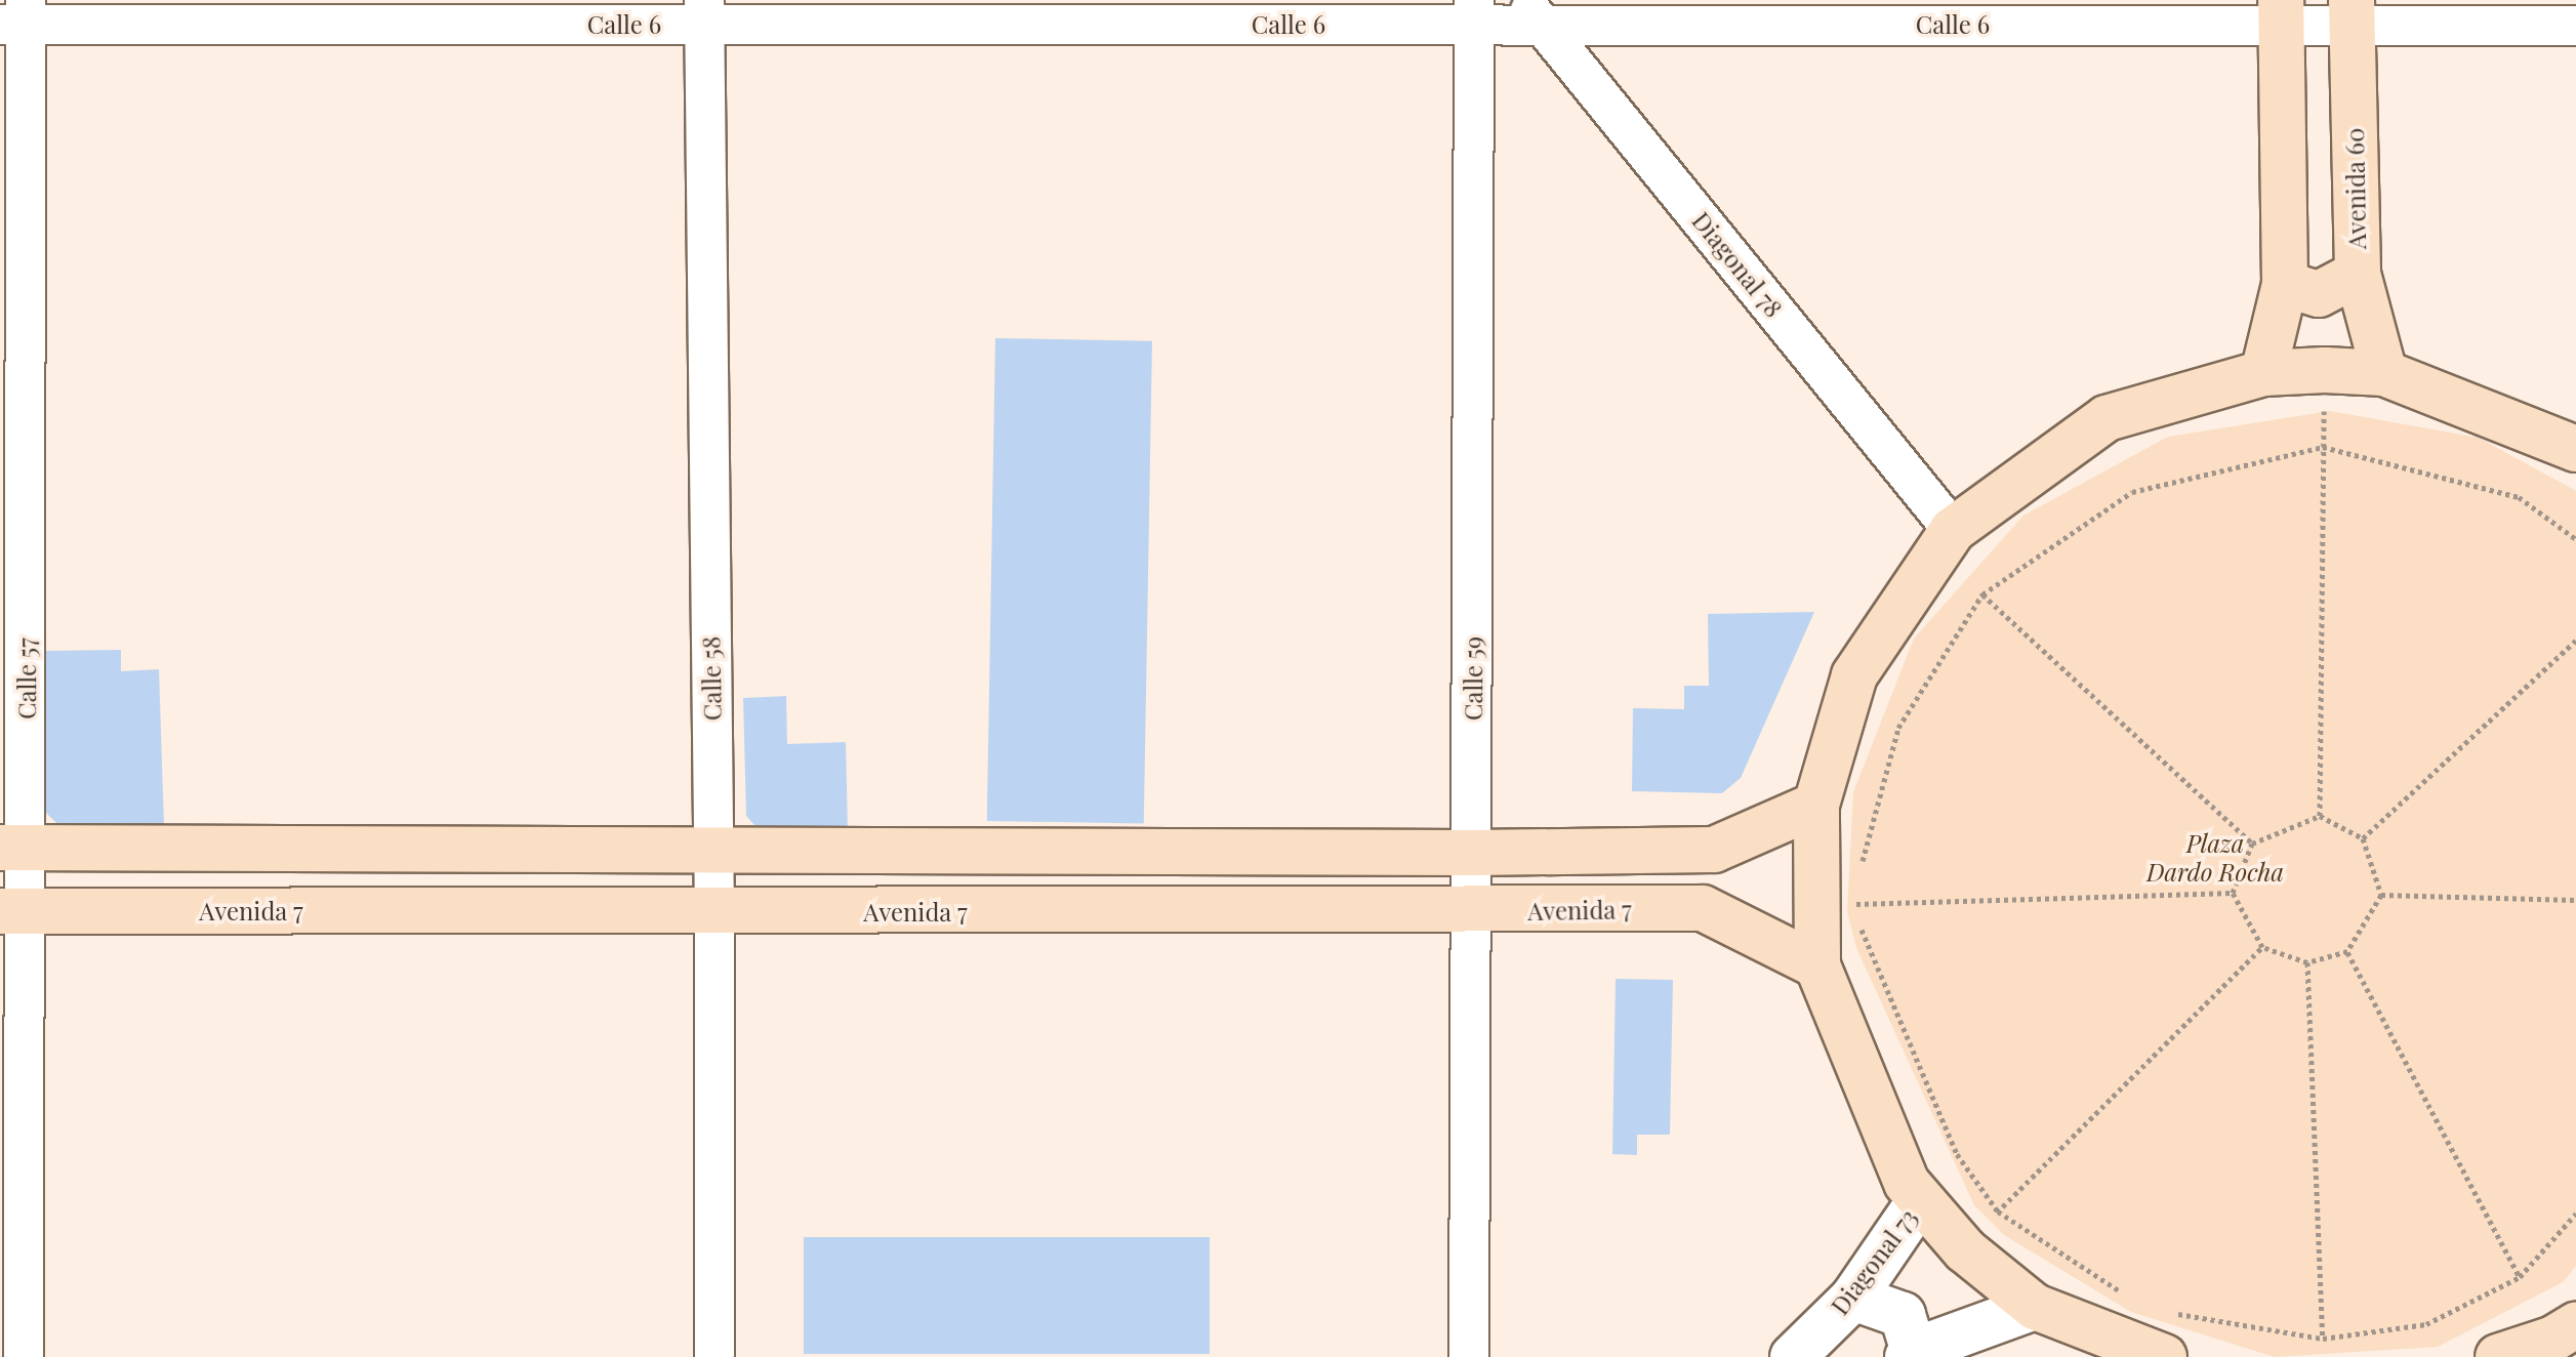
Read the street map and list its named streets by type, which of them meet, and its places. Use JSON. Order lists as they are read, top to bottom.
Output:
{
  "streets": {
    "main road": ["Avenida 60", "Avenida 7", "Diagonal 73"],
    "street": [
      "Calle 6",
      "Diagonal 78",
      "Calle 57",
      "Calle 58",
      "Calle 59"
    ]
  },
  "crossings": [
    ["Calle 6", "Avenida 60"],
    ["Calle 6", "Diagonal 78"],
    ["Calle 6", "Calle 57"],
    ["Calle 6", "Calle 58"],
    ["Calle 6", "Calle 59"],
    ["Calle 57", "Avenida 7"],
    ["Calle 58", "Avenida 7"],
    ["Calle 59", "Avenida 7"]
  ],
  "parks": ["Plaza Dardo Rocha"]
}
